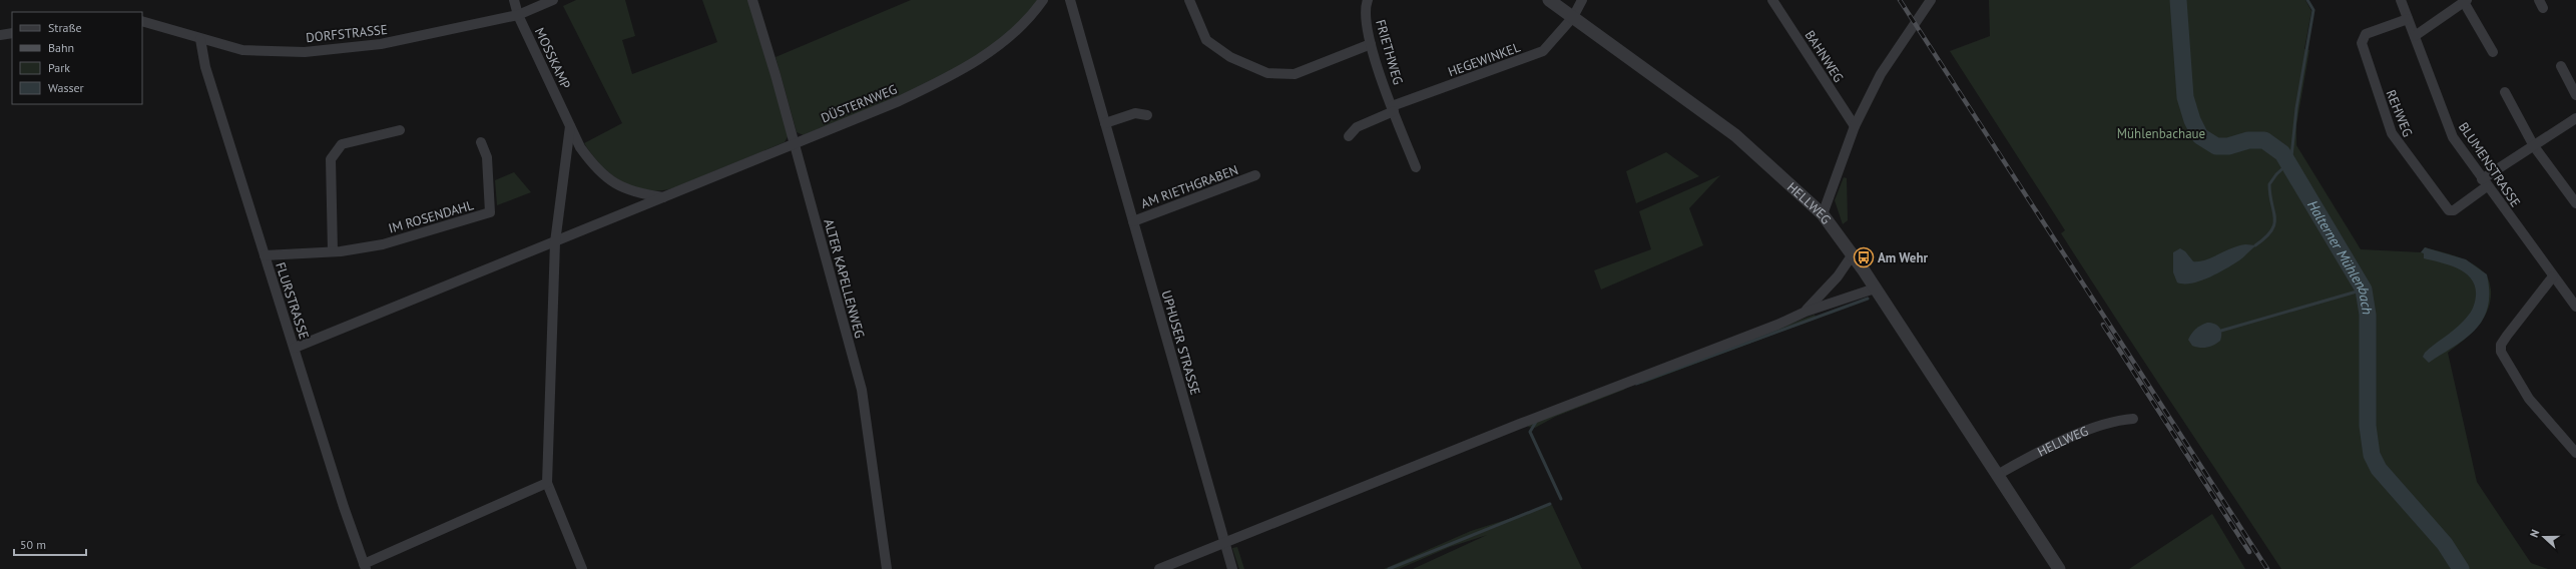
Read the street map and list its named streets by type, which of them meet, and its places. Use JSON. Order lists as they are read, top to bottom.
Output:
{
  "streets": {
    "street": [
      "DORFSTRASSE",
      "FRIETHWEG",
      "BAHNWEG",
      "MOSSKAMP",
      "HEGEWINKEL",
      "DÜSTERNWEG",
      "REHWEG",
      "BLUMENSTRASSE",
      "AM RIETHGRABEN",
      "HELLWEG",
      "IM ROSENDAHL",
      "ALTER KAPELLENWEG",
      "FLURSTRASSE",
      "UPHUSER STRASSE"
    ]
  },
  "crossings": [
    ["DORFSTRASSE", "MOSSKAMP"],
    ["DORFSTRASSE", "FLURSTRASSE"],
    ["FRIETHWEG", "HEGEWINKEL"],
    ["MOSSKAMP", "DÜSTERNWEG"],
    ["HEGEWINKEL", "HELLWEG"],
    ["DÜSTERNWEG", "ALTER KAPELLENWEG"],
    ["DÜSTERNWEG", "FLURSTRASSE"],
    ["REHWEG", "BLUMENSTRASSE"],
    ["AM RIETHGRABEN", "UPHUSER STRASSE"],
    ["IM ROSENDAHL", "FLURSTRASSE"]
  ],
  "water": ["Halterner Mühlenbach"],
  "parks": ["Mühlenbachaue"],
  "places": {
    "bus stop": ["Am Wehr"]
  },
  "legend": [
    "Straße",
    "Bahn",
    "Park",
    "Wasser"
  ],
  "scale_bar": "50 m",
  "north": "left"
}
